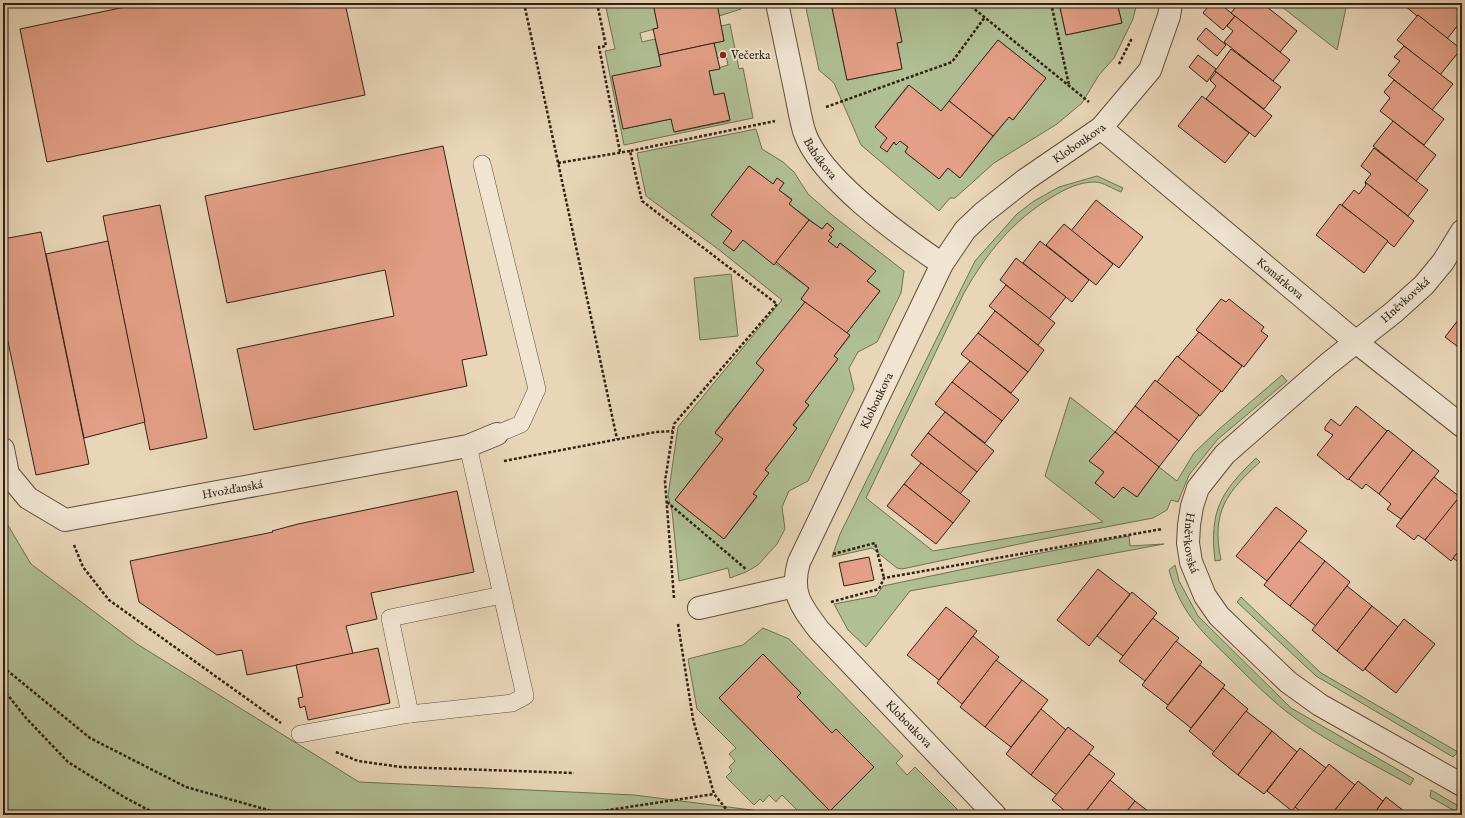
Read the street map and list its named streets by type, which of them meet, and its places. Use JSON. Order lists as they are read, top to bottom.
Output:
{
  "streets": {
    "street": [
      "Kloboukova",
      "Babákova",
      "Komárkova",
      "Hněvkovská",
      "Hvožďanská"
    ]
  },
  "crossings": [
    ["Kloboukova", "Babákova"],
    ["Kloboukova", "Komárkova"],
    ["Komárkova", "Hněvkovská"]
  ],
  "places": ["Večerka"]
}
